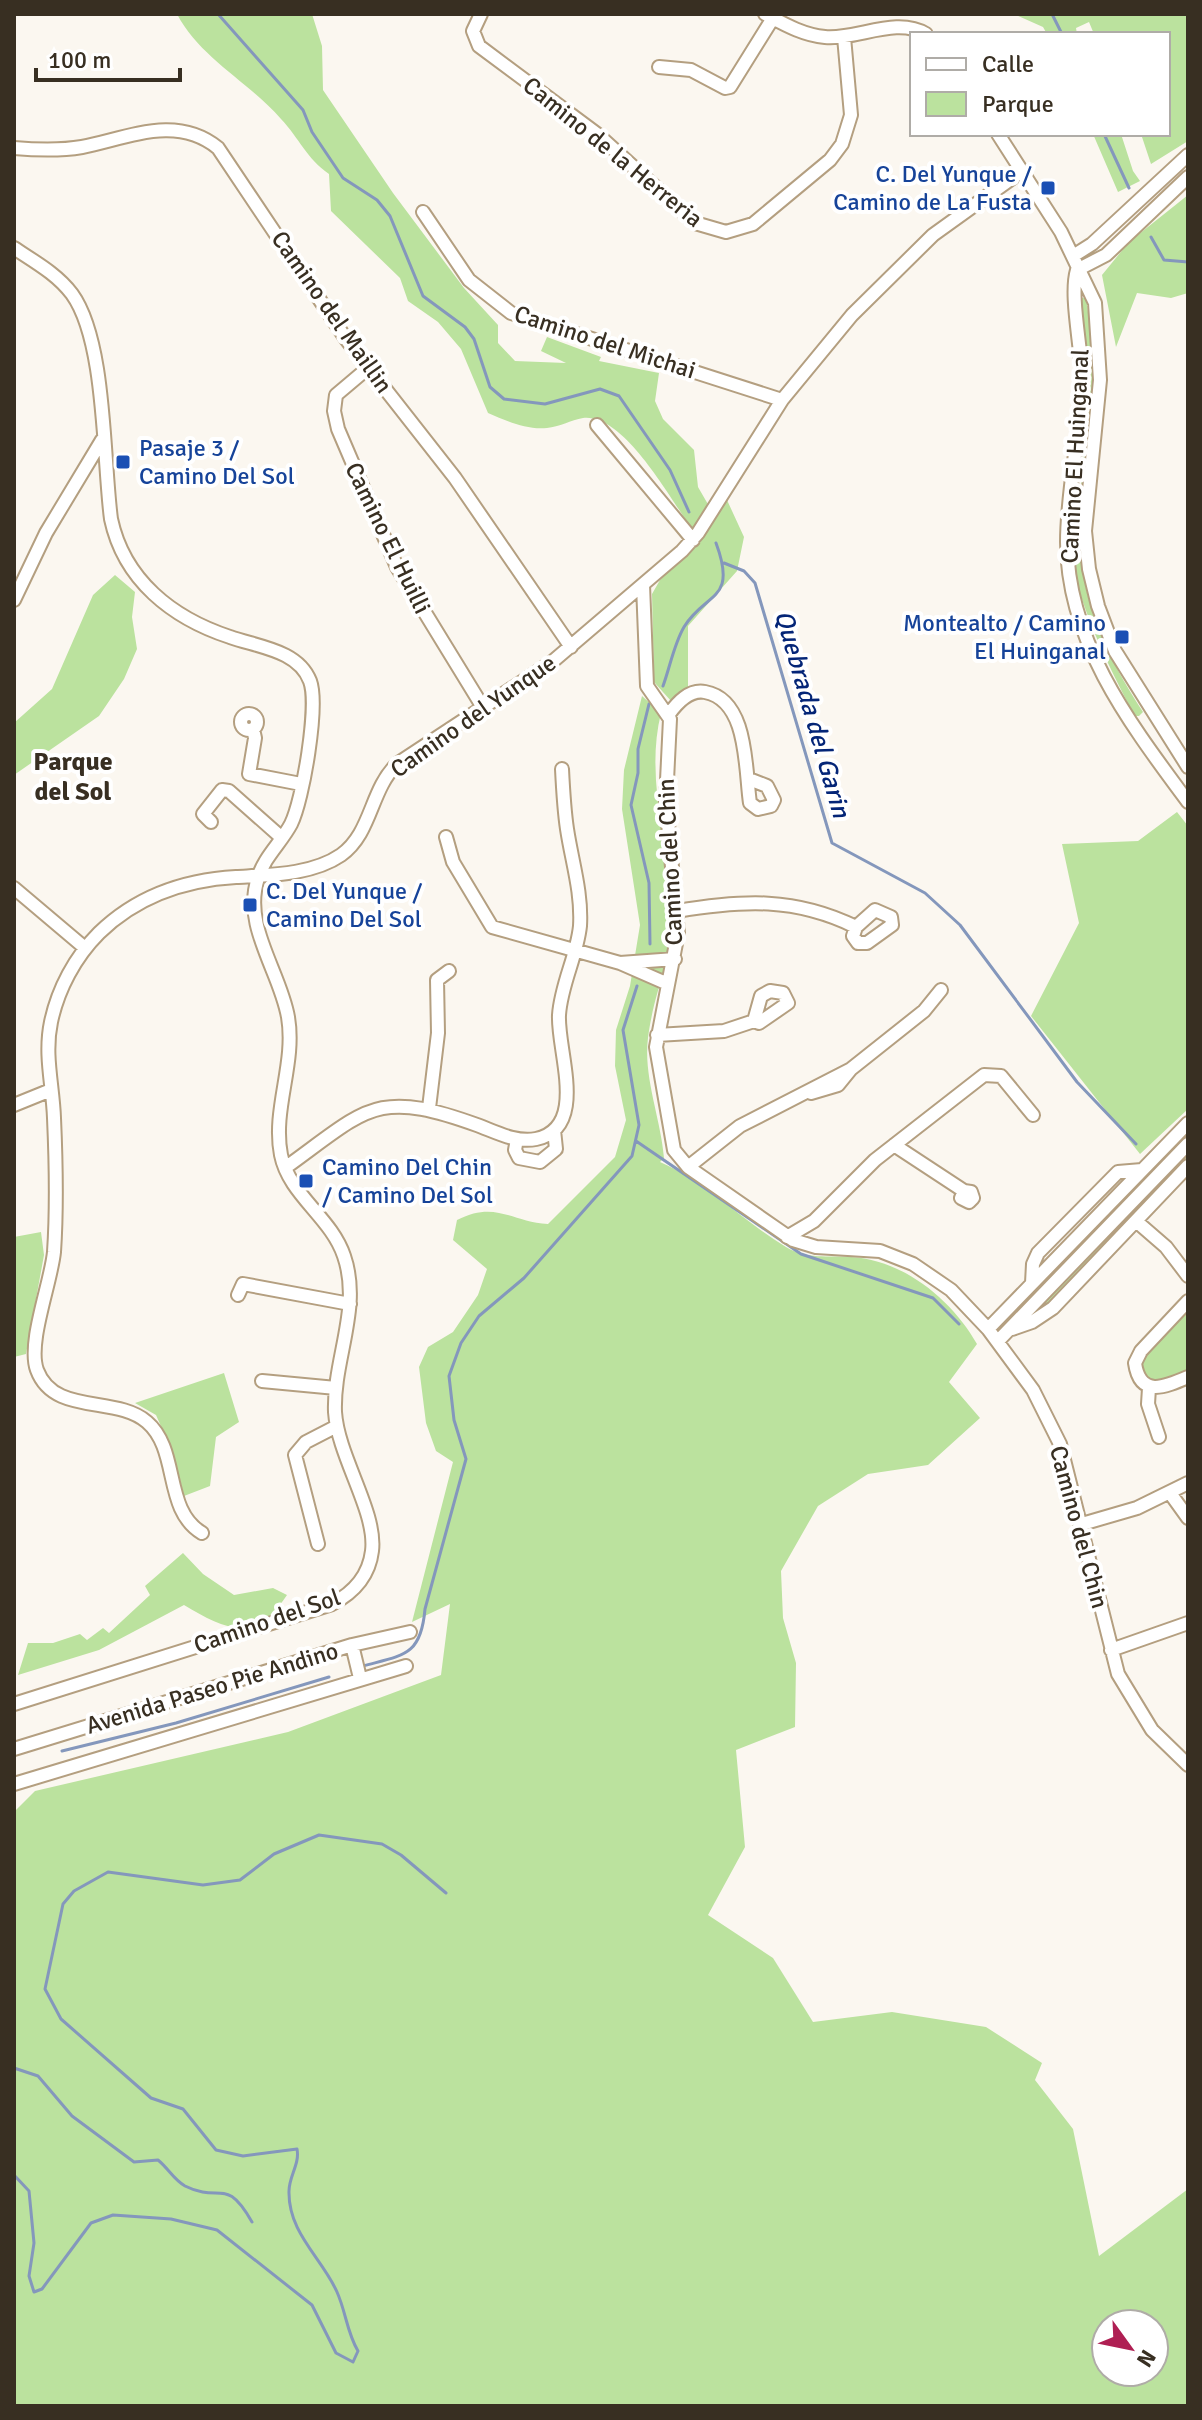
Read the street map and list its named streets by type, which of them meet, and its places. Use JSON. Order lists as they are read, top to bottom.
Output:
{
  "streets": {
    "street": [
      "Camino de la Herreria",
      "Camino del Maillin",
      "Camino del Michai",
      "Camino El Huinganal",
      "Camino El Huilli",
      "Camino del Yunque",
      "Camino del Chin",
      "Camino del Sol",
      "Avenida Paseo Pie Andino"
    ]
  },
  "crossings": [
    ["Camino del Maillin", "Camino El Huilli"],
    ["Camino del Maillin", "Camino del Yunque"],
    ["Camino del Michai", "Camino del Yunque"],
    ["Camino El Huinganal", "Camino del Yunque"],
    ["Camino El Huilli", "Camino del Yunque"],
    ["Camino del Yunque", "Camino del Sol"]
  ],
  "districts": ["Parque del Sol"],
  "water": ["Quebrada del Garin"],
  "places": {
    "transit": [
      "C. Del Yunque / Camino de La Fusta",
      "Pasaje 3 / Camino Del Sol",
      "Montealto / Camino El Huinganal",
      "C. Del Yunque / Camino Del Sol",
      "Camino Del Chin / Camino Del Sol"
    ]
  },
  "legend": ["Calle", "Parque"],
  "scale_bar": "100 m",
  "north": "bottom right"
}
